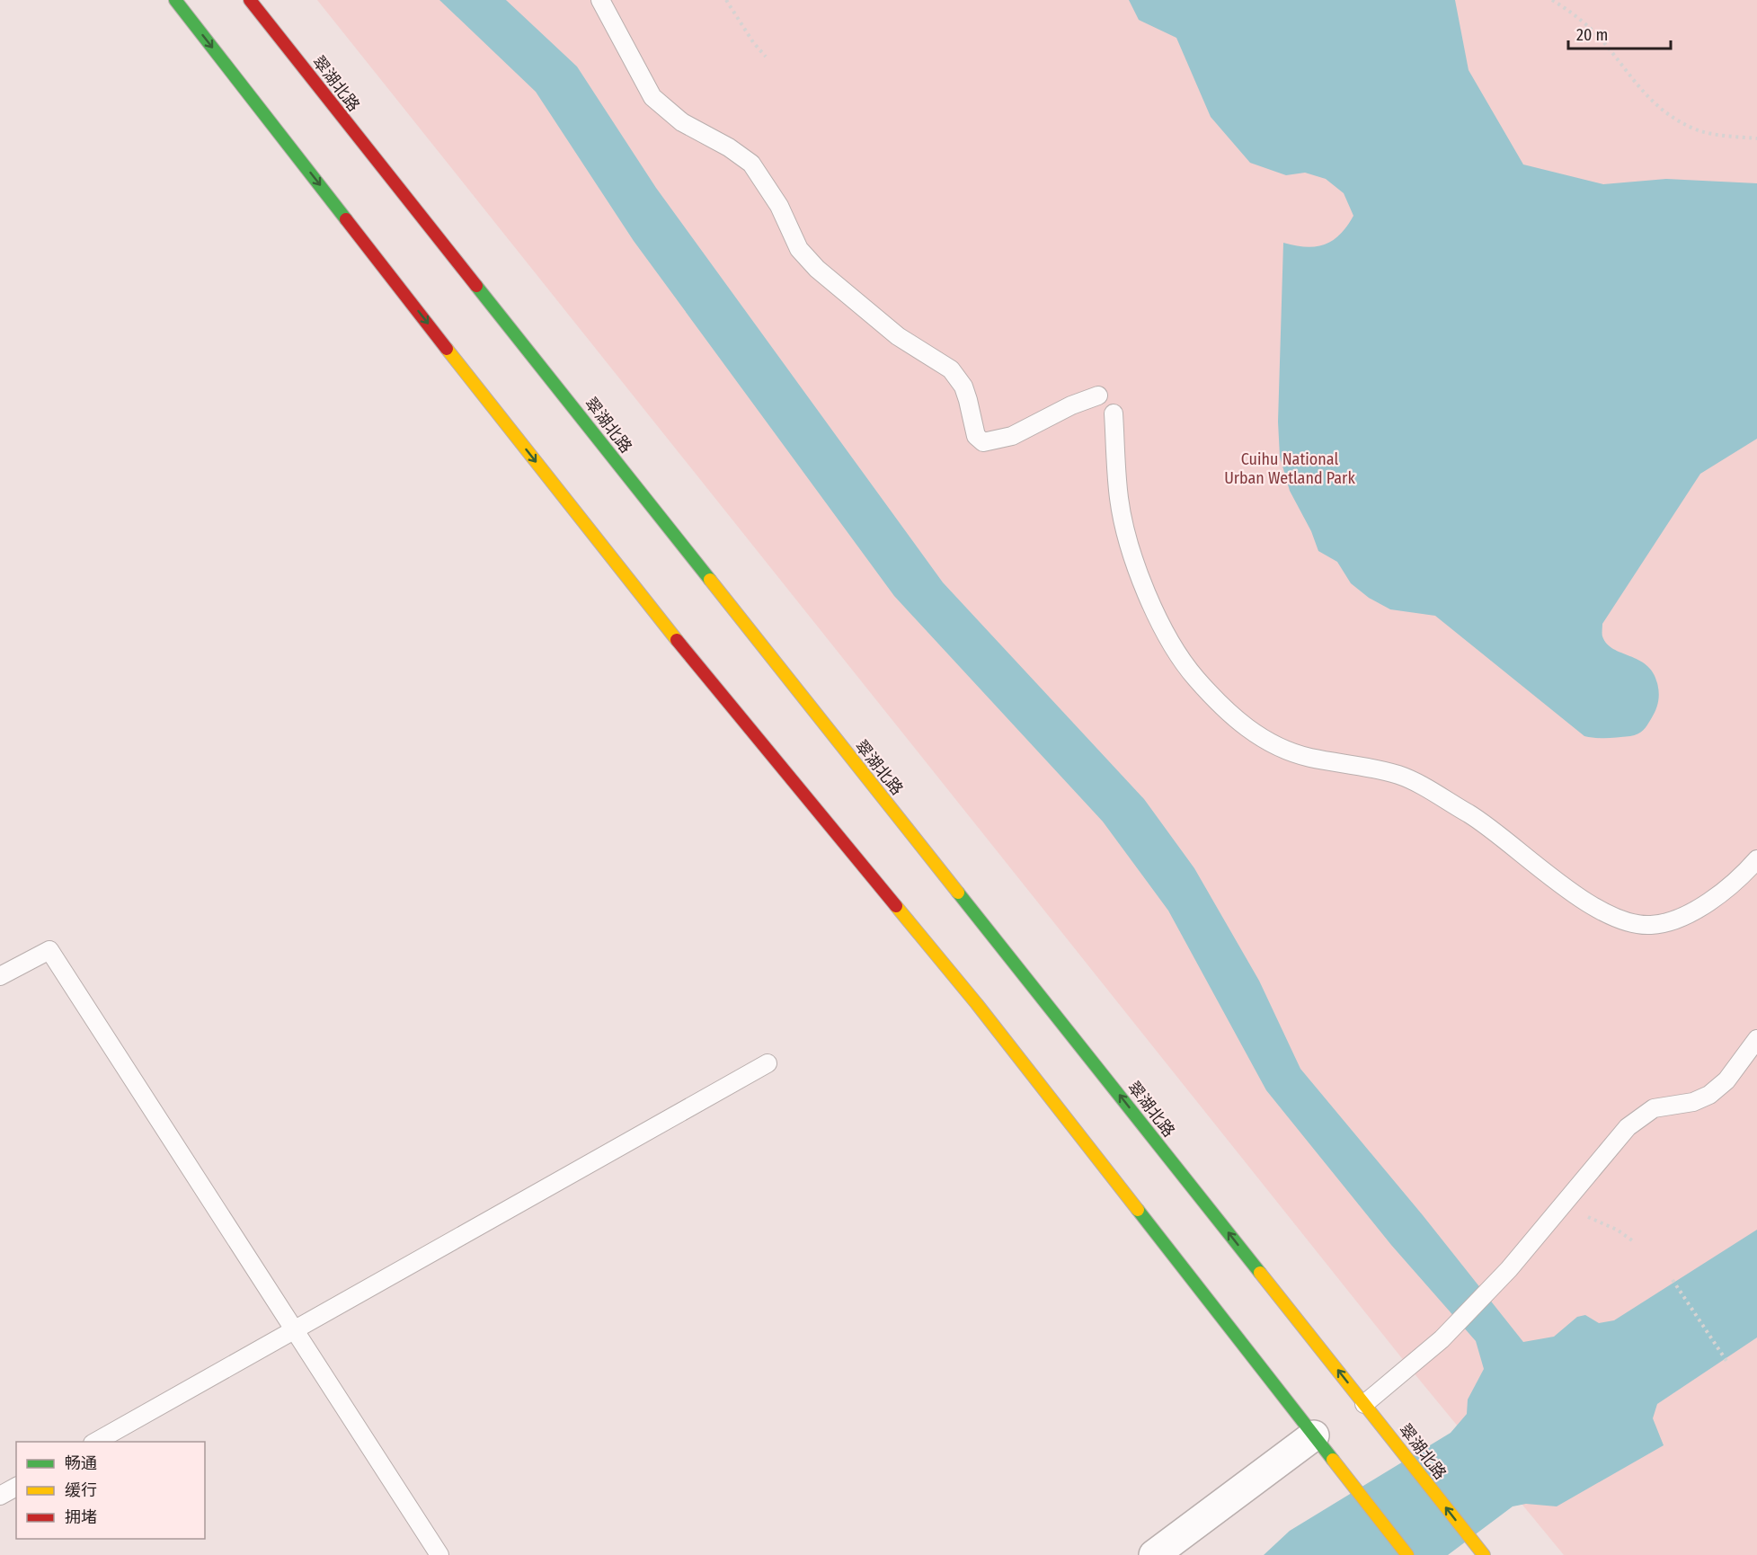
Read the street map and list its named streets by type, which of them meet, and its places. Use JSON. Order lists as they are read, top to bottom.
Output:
{
  "streets": {
    "street": ["翠湖北路"]
  },
  "parks": ["Cuihu National Urban Wetland Park"],
  "legend": ["畅通", "缓行", "拥堵"],
  "scale_bar": "20 m"
}
